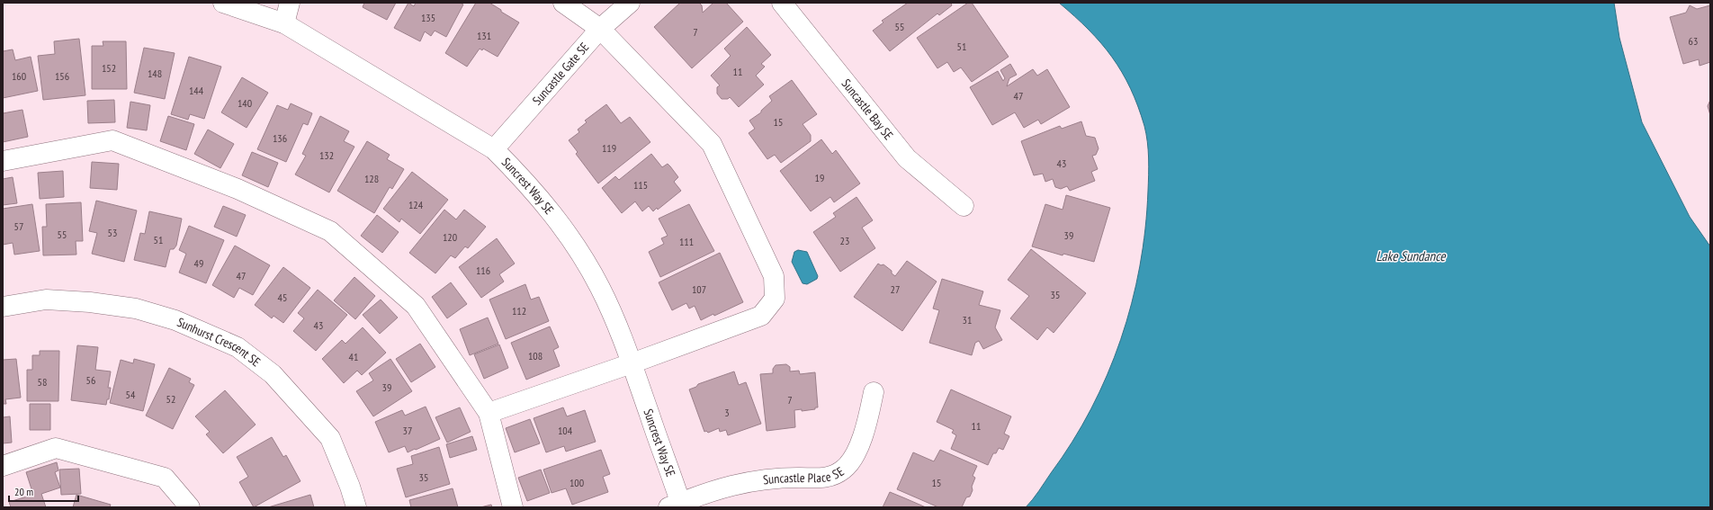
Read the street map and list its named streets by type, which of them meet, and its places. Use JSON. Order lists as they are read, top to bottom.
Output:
{
  "streets": {
    "street": [
      "Suncastle Gate SE",
      "Suncastle Bay SE",
      "Suncrest Way SE",
      "Sunhurst Crescent SE",
      "Suncastle Place SE"
    ]
  },
  "crossings": [
    ["Suncastle Gate SE", "Suncrest Way SE"],
    ["Suncrest Way SE", "Suncastle Place SE"]
  ],
  "water": ["Lake Sundance"],
  "house_numbers": [
    "135",
    "55",
    "7",
    "131",
    "63",
    "51",
    "152",
    "11",
    "148",
    "160",
    "156",
    "144",
    "47",
    "140",
    "15",
    "136",
    "119",
    "132",
    "43",
    "19",
    "128",
    "115",
    "124",
    "57",
    "53",
    "55",
    "39",
    "120",
    "51",
    "23",
    "111",
    "49",
    "116",
    "47",
    "107",
    "27",
    "35",
    "45",
    "112",
    "31",
    "43",
    "108",
    "41",
    "56",
    "58",
    "39",
    "54",
    "52",
    "7",
    "3",
    "11",
    "37",
    "104",
    "35",
    "100",
    "15"
  ],
  "scale_bar": "20 m"
}
